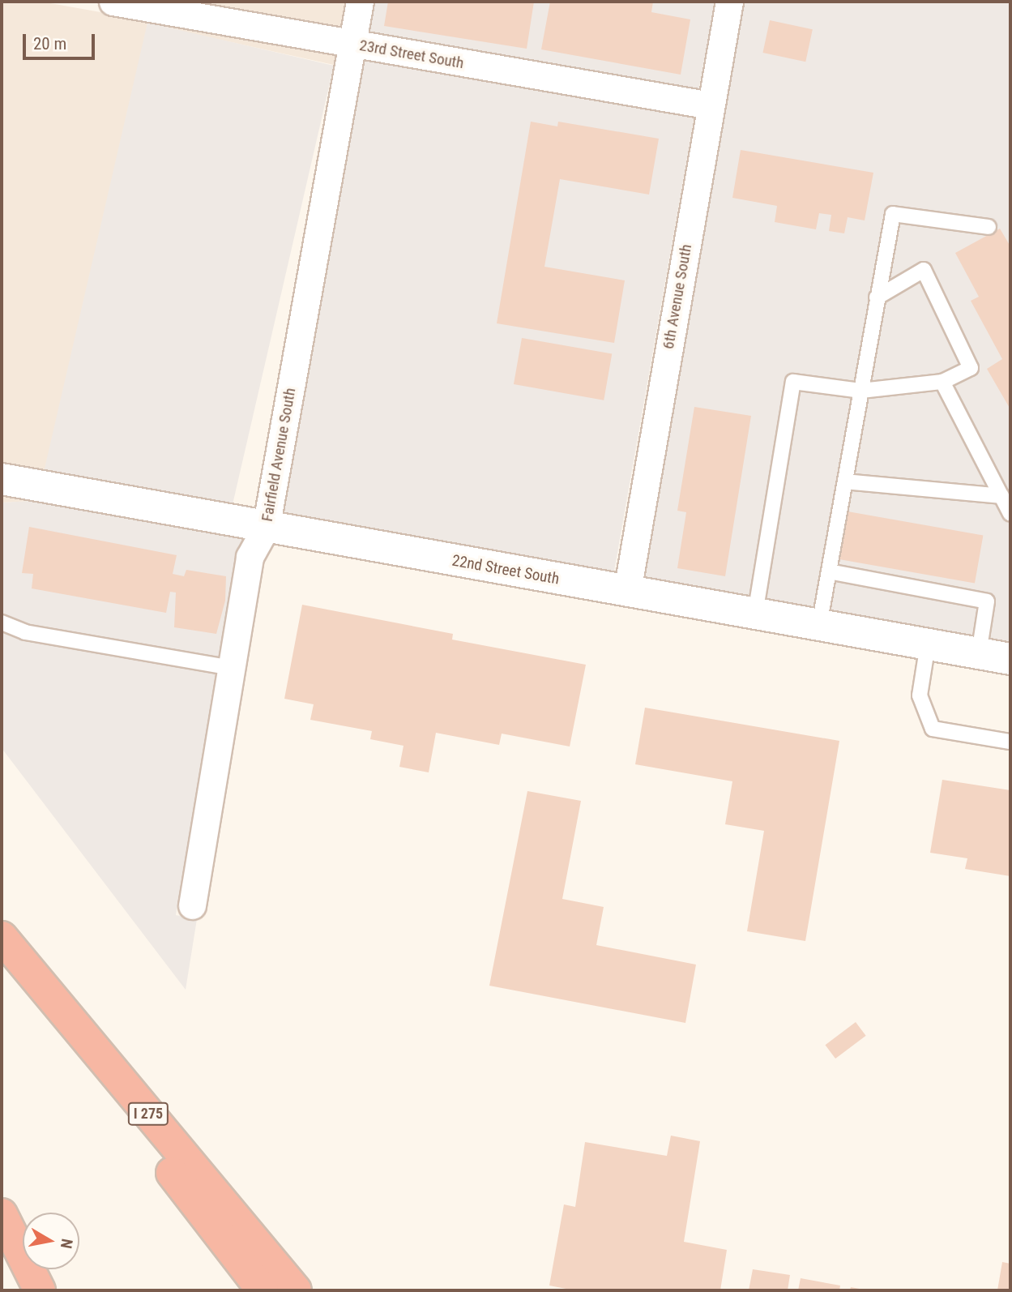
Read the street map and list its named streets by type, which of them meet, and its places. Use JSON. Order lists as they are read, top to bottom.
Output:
{
  "streets": {
    "highway": ["I 275"],
    "street": [
      "23rd Street South",
      "6th Avenue South",
      "Fairfield Avenue South",
      "22nd Street South"
    ]
  },
  "crossings": [
    ["23rd Street South", "6th Avenue South"],
    ["23rd Street South", "Fairfield Avenue South"],
    ["6th Avenue South", "22nd Street South"],
    ["Fairfield Avenue South", "22nd Street South"]
  ],
  "scale_bar": "20 m",
  "north": "right"
}
